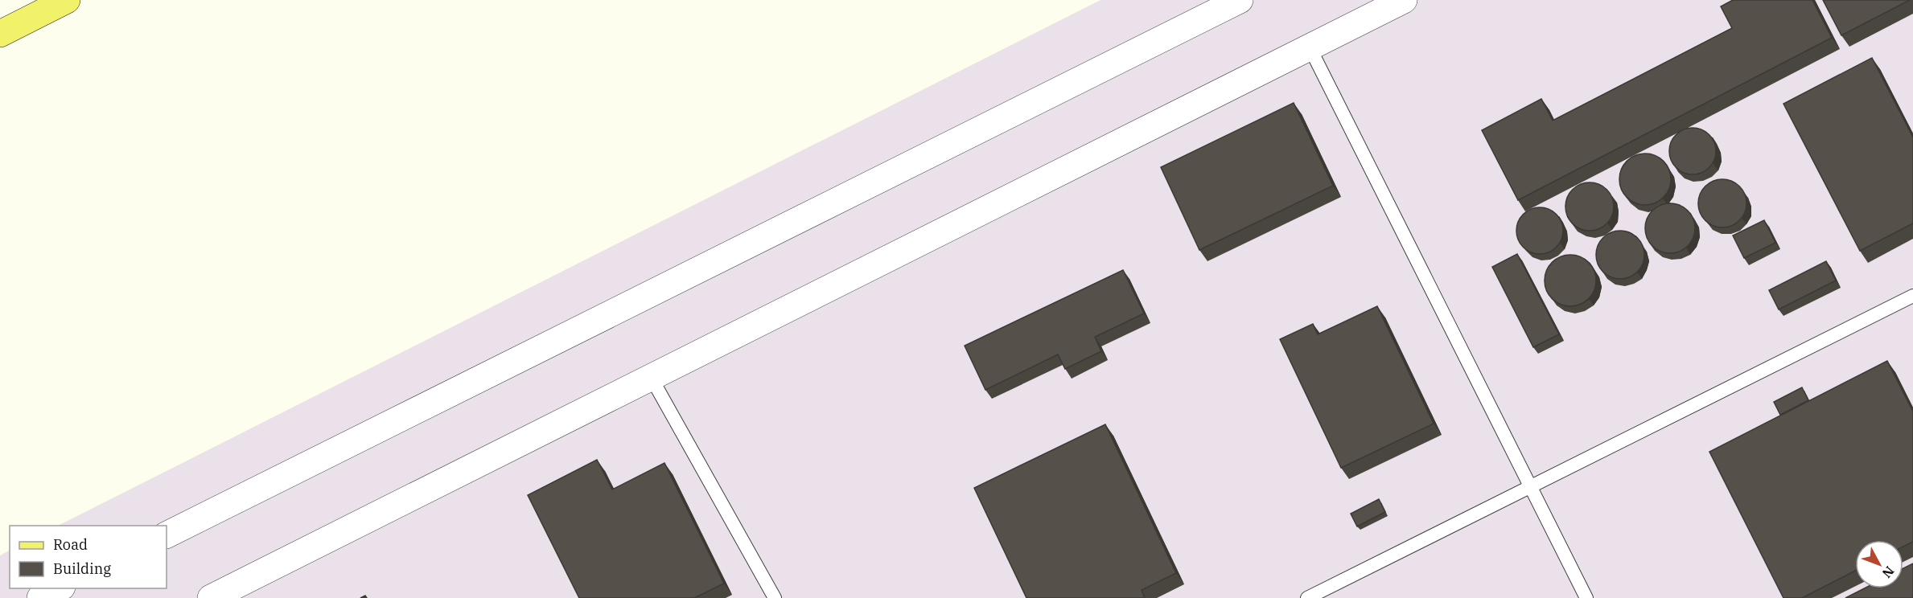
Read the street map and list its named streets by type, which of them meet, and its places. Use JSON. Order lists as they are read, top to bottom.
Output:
{
  "legend": ["Road", "Building"],
  "north": "bottom right"
}
